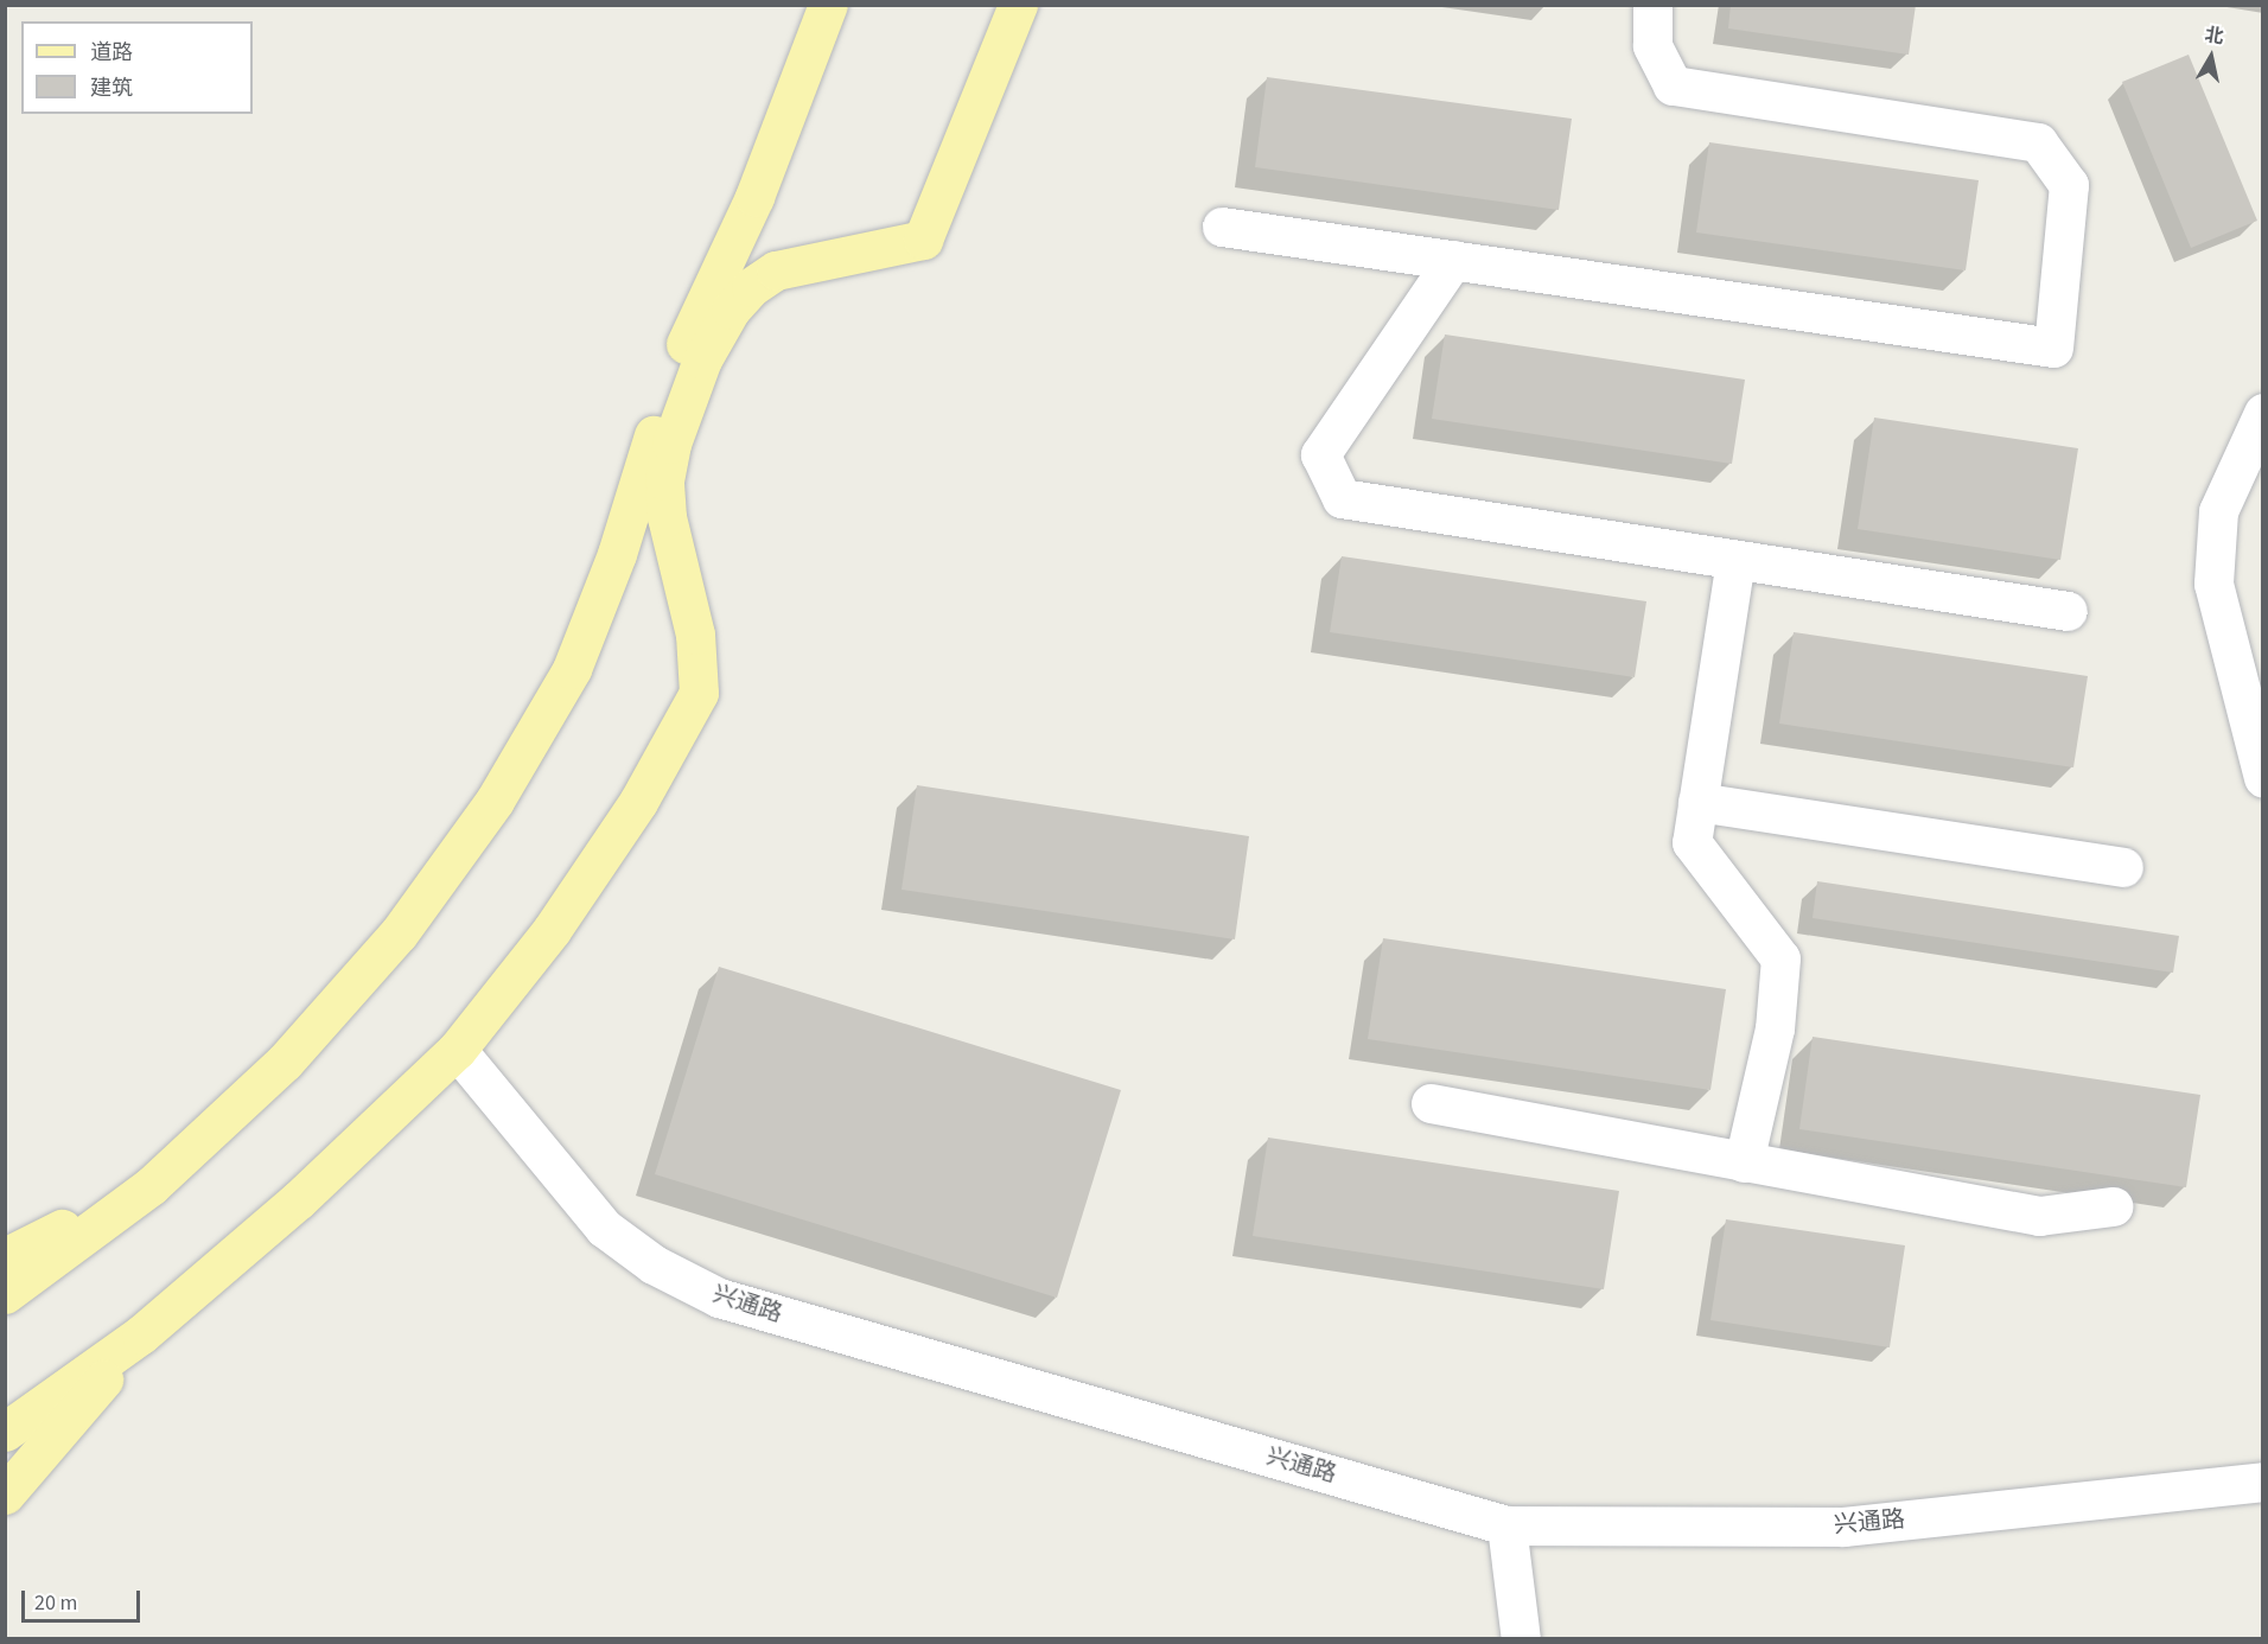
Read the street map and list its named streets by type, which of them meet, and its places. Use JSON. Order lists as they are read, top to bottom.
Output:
{
  "streets": {
    "street": ["兴通路"]
  },
  "legend": ["道路", "建筑"],
  "scale_bar": "20 m",
  "north": "top"
}
